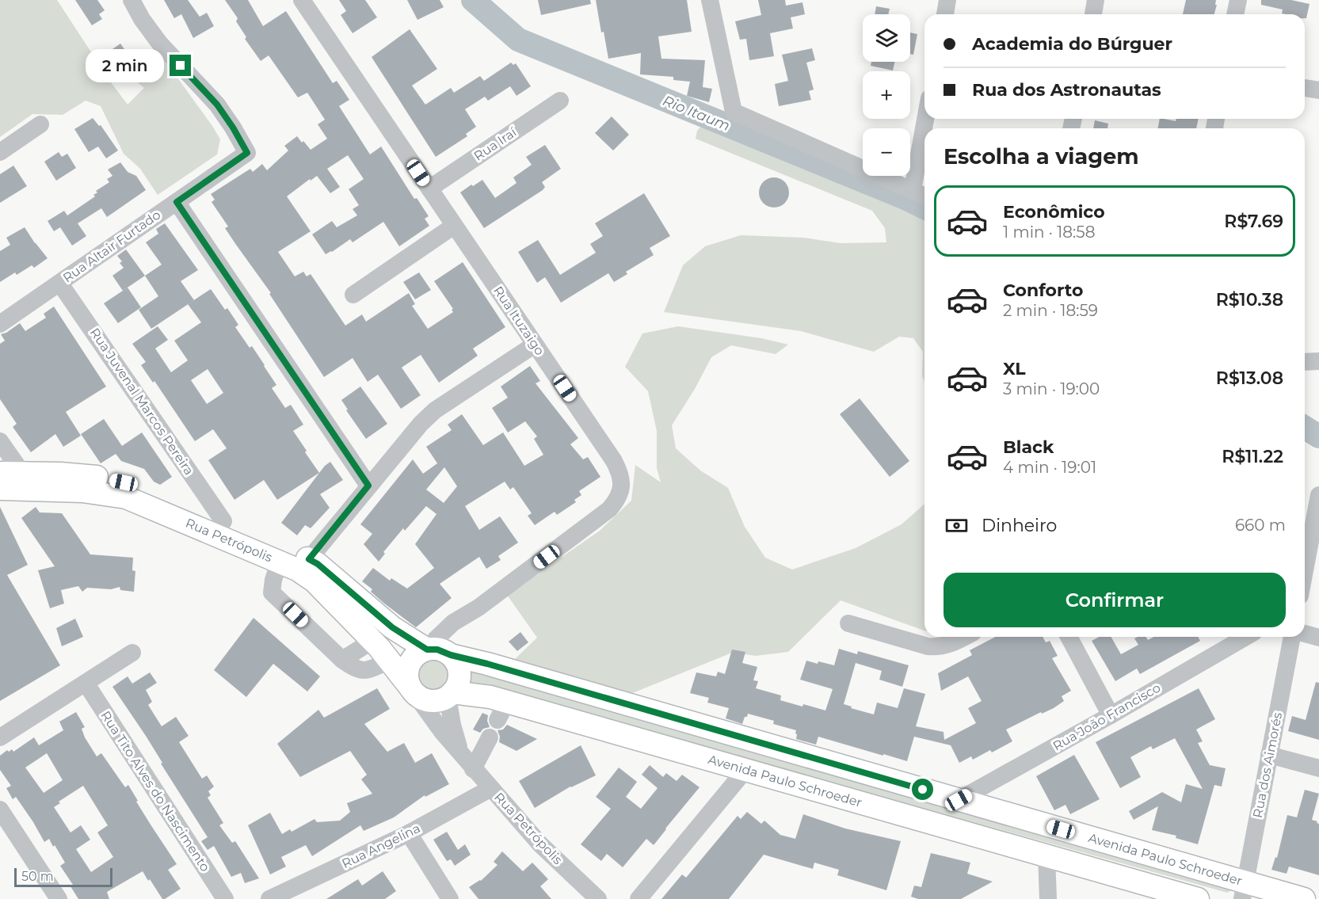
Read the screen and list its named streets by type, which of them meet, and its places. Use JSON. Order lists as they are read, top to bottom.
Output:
{
  "streets": {
    "main road": ["Rua Petrópolis", "Avenida Paulo Schroeder"],
    "street": [
      "Rua Iraí",
      "Rua Altair Furtado",
      "Rua Ituzaigo",
      "Rua Juvenal Marcos Pereira",
      "Rua João Francisco",
      "Rua dos Aimorés",
      "Rua Tito Alves do Nascimento",
      "Rua Angelina"
    ]
  },
  "crossings": [
    ["Rua Iraí", "Rua Ituzaigo"],
    ["Rua Altair Furtado", "Rua Juvenal Marcos Pereira"],
    ["Rua Ituzaigo", "Rua Petrópolis"],
    ["Rua Ituzaigo", "Avenida Paulo Schroeder"],
    ["Rua Juvenal Marcos Pereira", "Rua Petrópolis"],
    ["Rua Petrópolis", "Avenida Paulo Schroeder"],
    ["Rua Petrópolis", "Rua Angelina"],
    ["Rua João Francisco", "Avenida Paulo Schroeder"],
    ["Rua dos Aimorés", "Avenida Paulo Schroeder"]
  ],
  "water": ["Rio Itaum"],
  "scale_bar": "50 m",
  "page": {
    "map_buttons": ["+", "−"],
    "banner": ["Academia do Búrguer", "Rua dos Astronautas"],
    "bubble": "2 min",
    "heading": "Escolha a viagem",
    "list": [
      {
        "name": "Econômico",
        "note": "1 min · 18:58",
        "value": "R$7.69"
      },
      {
        "name": "Conforto",
        "note": "2 min · 18:59",
        "value": "R$10.38"
      },
      {
        "name": "XL",
        "note": "3 min · 19:00",
        "value": "R$13.08"
      },
      {
        "name": "Black",
        "note": "4 min · 19:01",
        "value": "R$11.22"
      }
    ],
    "pay": ["Dinheiro", "660 m"],
    "buttons": "Confirmar",
    "scale": "50 m"
  }
}
